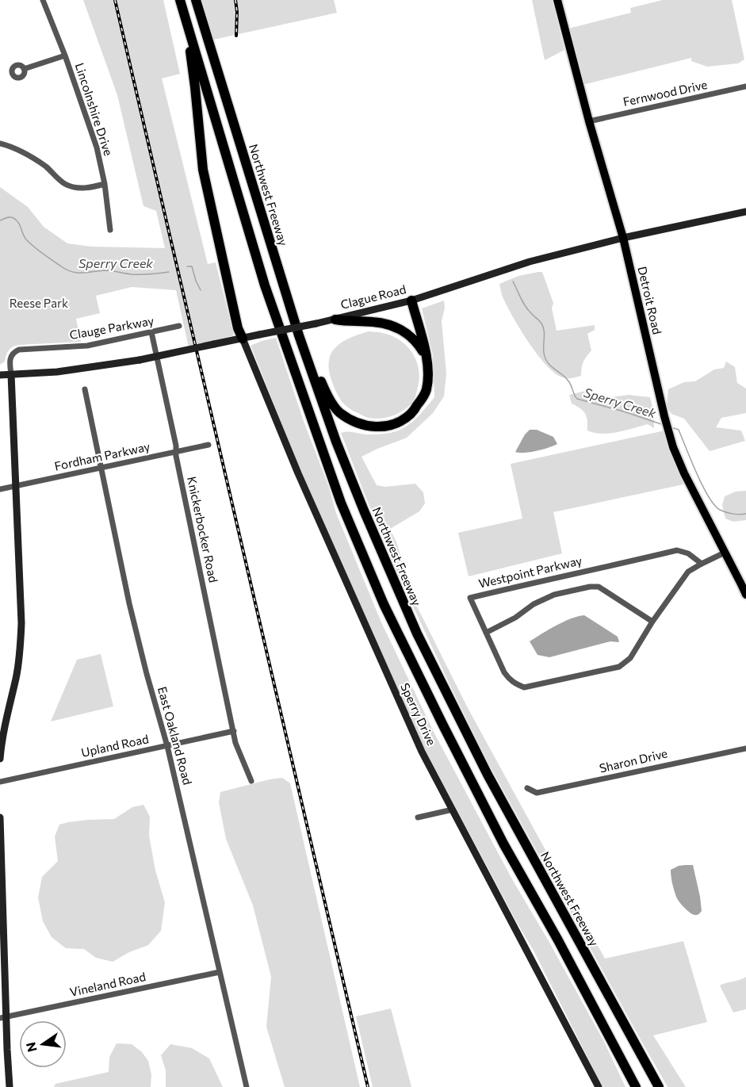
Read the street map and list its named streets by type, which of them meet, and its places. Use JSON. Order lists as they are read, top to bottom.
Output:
{
  "streets": {
    "highway": ["Northwest Freeway"],
    "main road": ["Detroit Road"],
    "street": [
      "Fernwood Drive",
      "Lincolnshire Drive",
      "Clague Road",
      "Clauge Parkway",
      "Fordham Parkway",
      "Knickerbocker Road",
      "Westpoint Parkway",
      "Sperry Drive",
      "East Oakland Road",
      "Upland Road",
      "Sharon Drive",
      "Vineland Road"
    ]
  },
  "crossings": [
    ["Fernwood Drive", "Detroit Road"],
    ["Clague Road", "Detroit Road"],
    ["Clague Road", "Clauge Parkway"],
    ["Clague Road", "Sperry Drive"],
    ["Detroit Road", "Westpoint Parkway"],
    ["Clauge Parkway", "Knickerbocker Road"],
    ["Fordham Parkway", "Knickerbocker Road"],
    ["Fordham Parkway", "East Oakland Road"],
    ["Knickerbocker Road", "Upland Road"],
    ["East Oakland Road", "Upland Road"],
    ["East Oakland Road", "Vineland Road"]
  ],
  "water": ["Sperry Creek"],
  "parks": ["Reese Park"],
  "north": "left"
}
